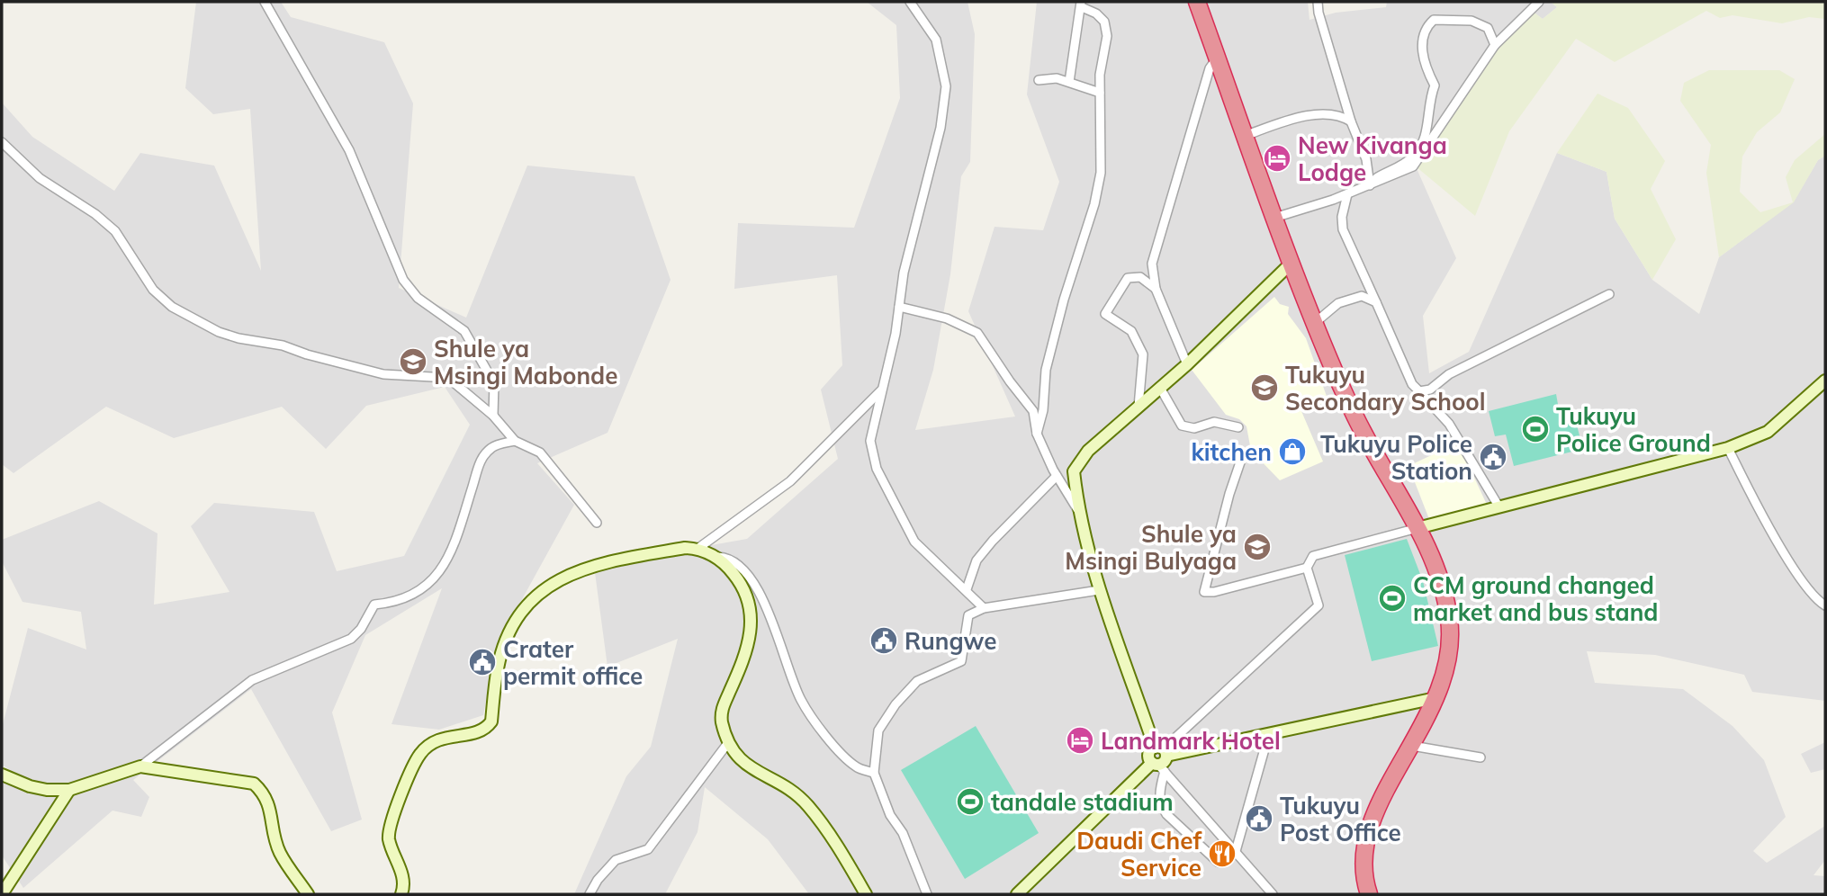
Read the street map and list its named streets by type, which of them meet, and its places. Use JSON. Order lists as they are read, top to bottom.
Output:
{
  "places": {
    "hotel": ["New Kivanga Lodge", "Landmark Hotel"],
    "school or university": ["Shule ya Msingi Mabonde", "Tukuyu Secondary School", "Shule ya Msingi Bulyaga"],
    "sports": ["Tukuyu Police Ground", "CCM ground changed market and bus stand", "tandale stadium"],
    "shop": ["kitchen"],
    "public building": [
      "Tukuyu Police Station",
      "Rungwe",
      "Crater permit office",
      "Tukuyu Post Office"
    ],
    "restaurant": ["Daudi Chef Service"]
  }
}
